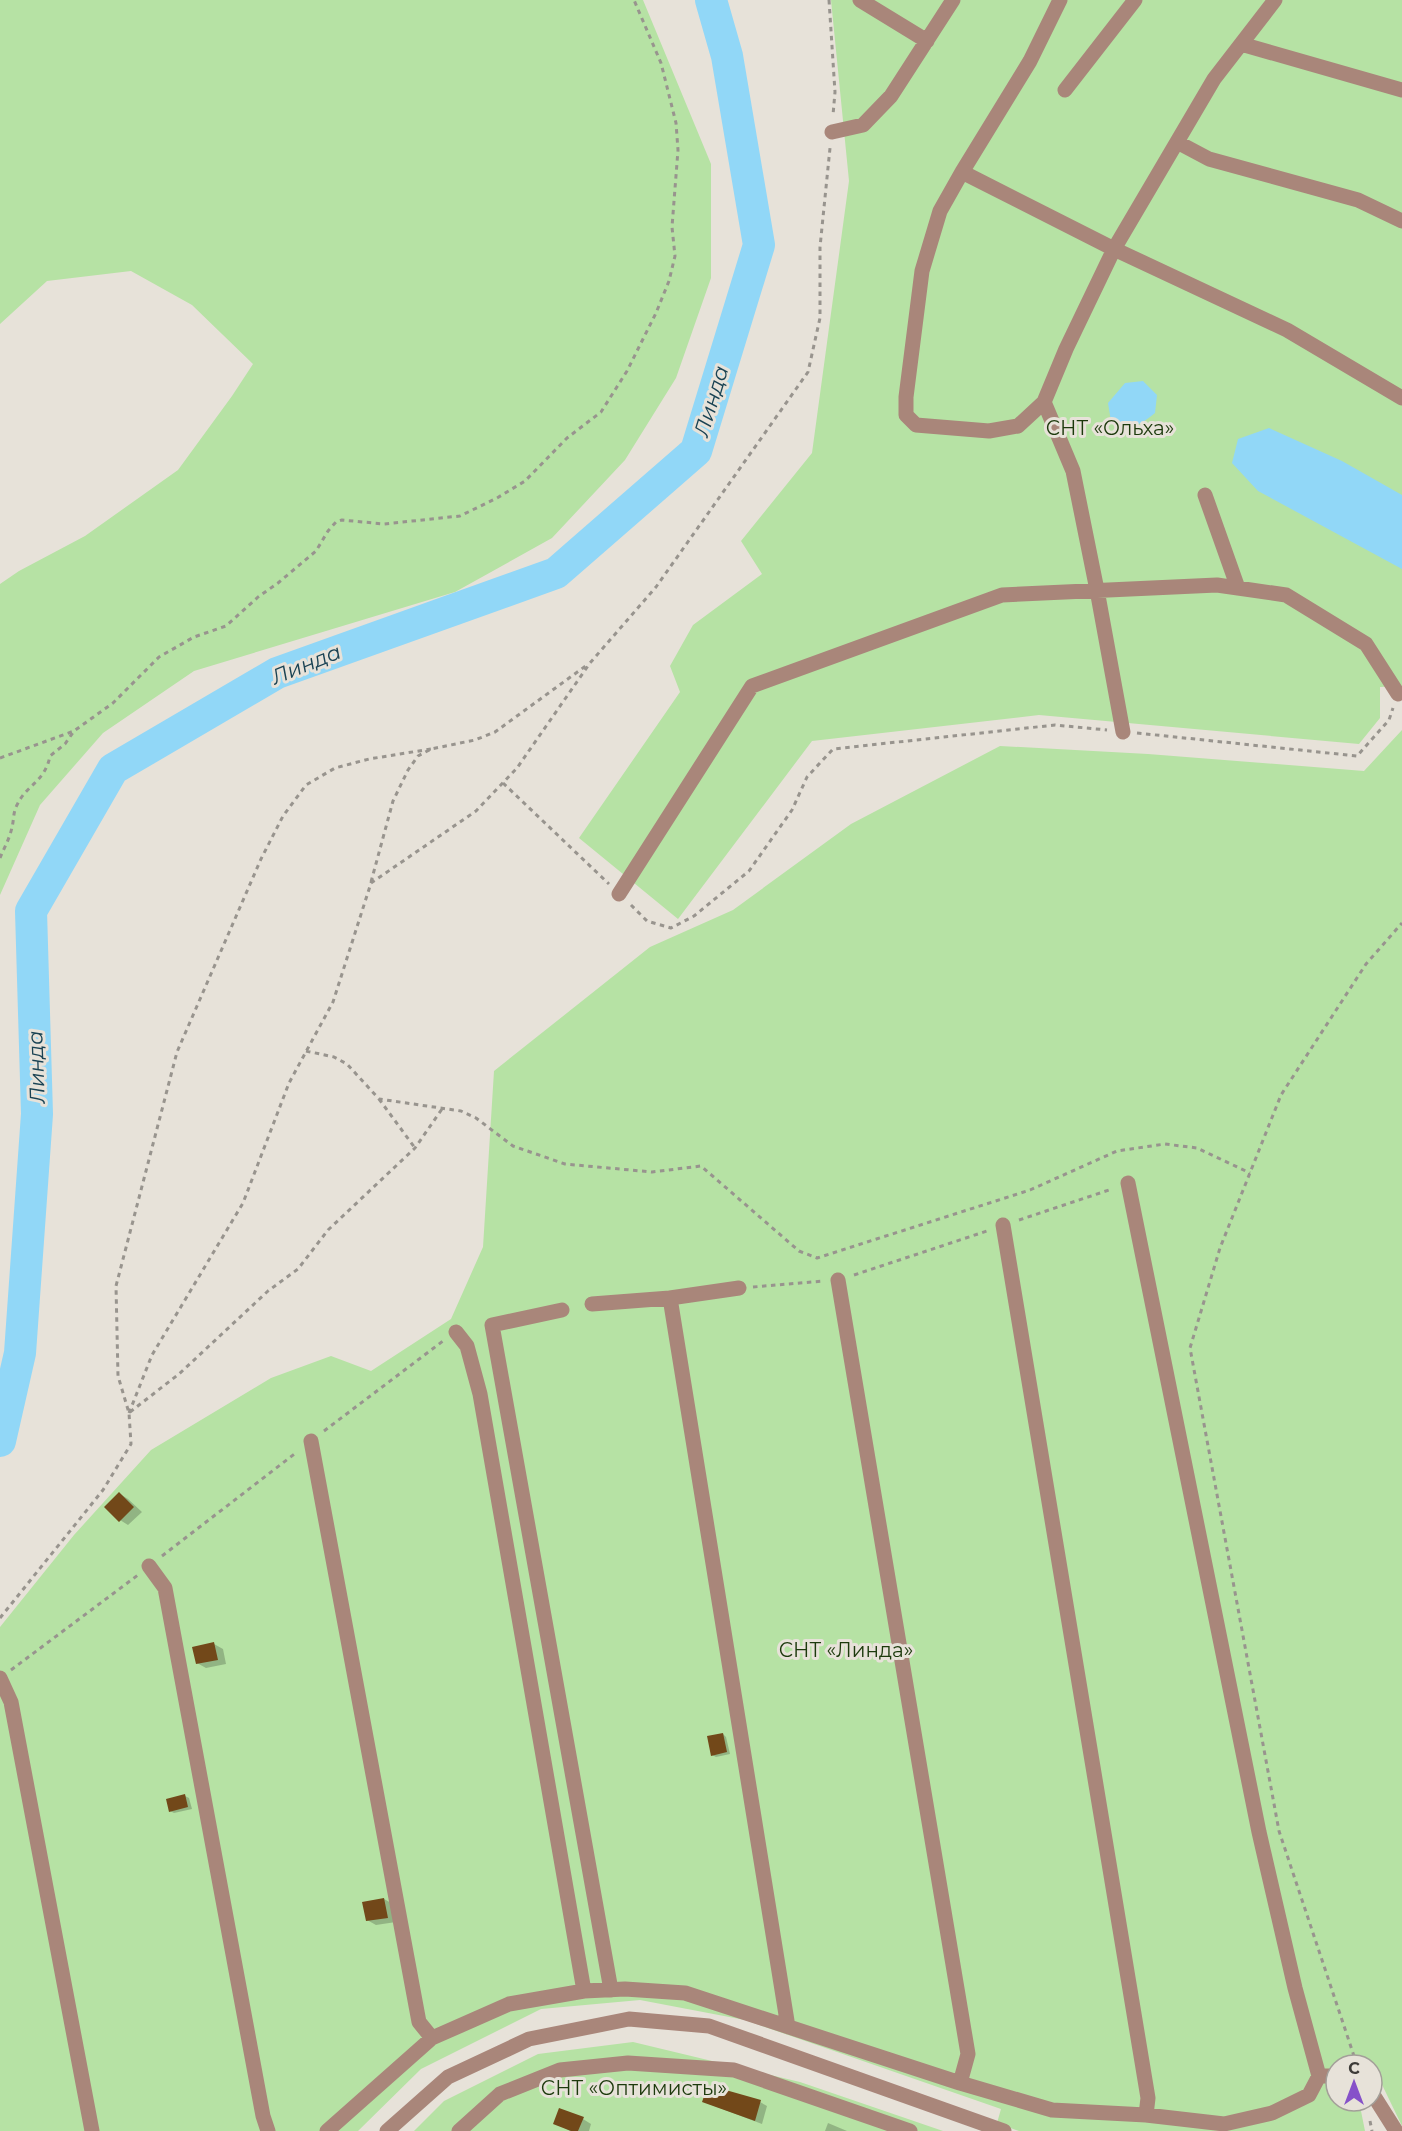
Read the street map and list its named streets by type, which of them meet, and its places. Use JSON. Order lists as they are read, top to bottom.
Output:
{
  "water": ["Линда"],
  "parks": ["СНТ «Ольха»", "СНТ «Линда»", "СНТ «Оптимисты»"],
  "north": "top"
}
